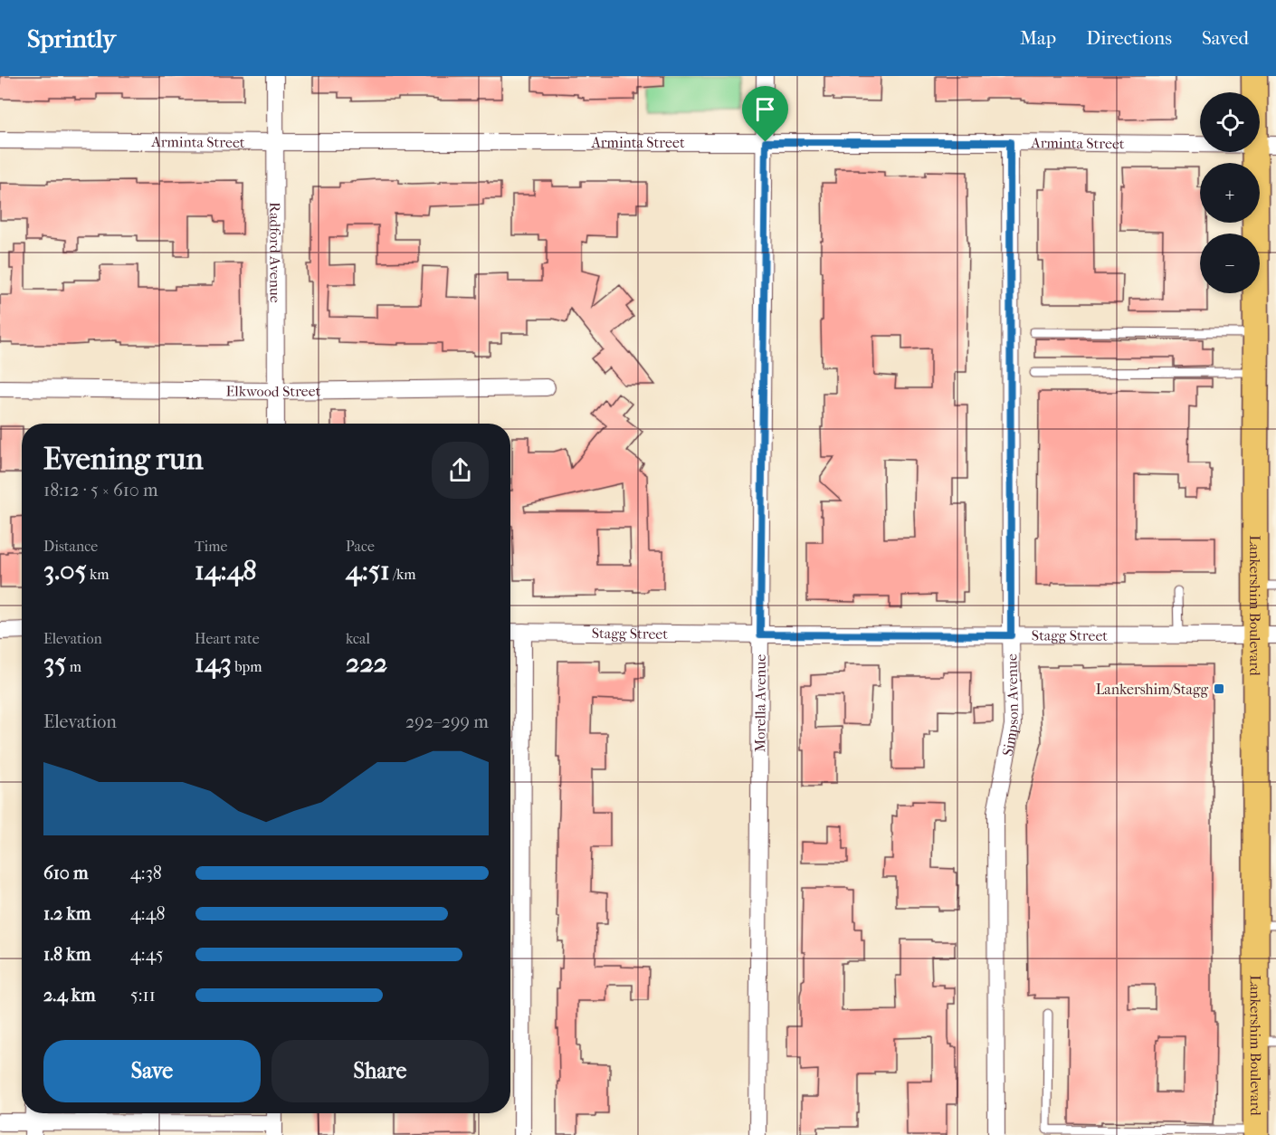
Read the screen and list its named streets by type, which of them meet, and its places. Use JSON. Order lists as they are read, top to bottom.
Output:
{
  "streets": {
    "main road": ["Lankershim Boulevard"],
    "street": [
      "Arminta Street",
      "Radford Avenue",
      "Elkwood Street",
      "Stagg Street",
      "Morella Avenue",
      "Simpson Avenue"
    ]
  },
  "crossings": [
    ["Arminta Street", "Radford Avenue"],
    ["Arminta Street", "Lankershim Boulevard"],
    ["Arminta Street", "Morella Avenue"],
    ["Arminta Street", "Simpson Avenue"],
    ["Radford Avenue", "Elkwood Street"],
    ["Lankershim Boulevard", "Stagg Street"],
    ["Stagg Street", "Morella Avenue"],
    ["Stagg Street", "Simpson Avenue"]
  ],
  "places": {
    "transit": ["Lankershim/Stagg"]
  },
  "page": {
    "header": "Sprintly",
    "nav": ["Map", "Directions", "Saved"],
    "map_buttons": ["+", "−"],
    "heading": ["Evening run", "18:12 · 5 × 610 m"],
    "stats": [
      ["Distance", "3.05 km"],
      ["Time", "14:48"],
      ["Pace", "4:51 /km"],
      ["Elevation", "35 m"],
      ["Heart rate", "143 bpm"],
      ["kcal", "222"]
    ],
    "chart": ["Elevation", "292–299 m"],
    "list": [
      {
        "name": "610 m",
        "note": "4:38"
      },
      {
        "name": "1.2 km",
        "note": "4:48"
      },
      {
        "name": "1.8 km",
        "note": "4:45"
      },
      {
        "name": "2.4 km",
        "note": "5:11"
      }
    ],
    "buttons": ["Save", "Share"]
  }
}
